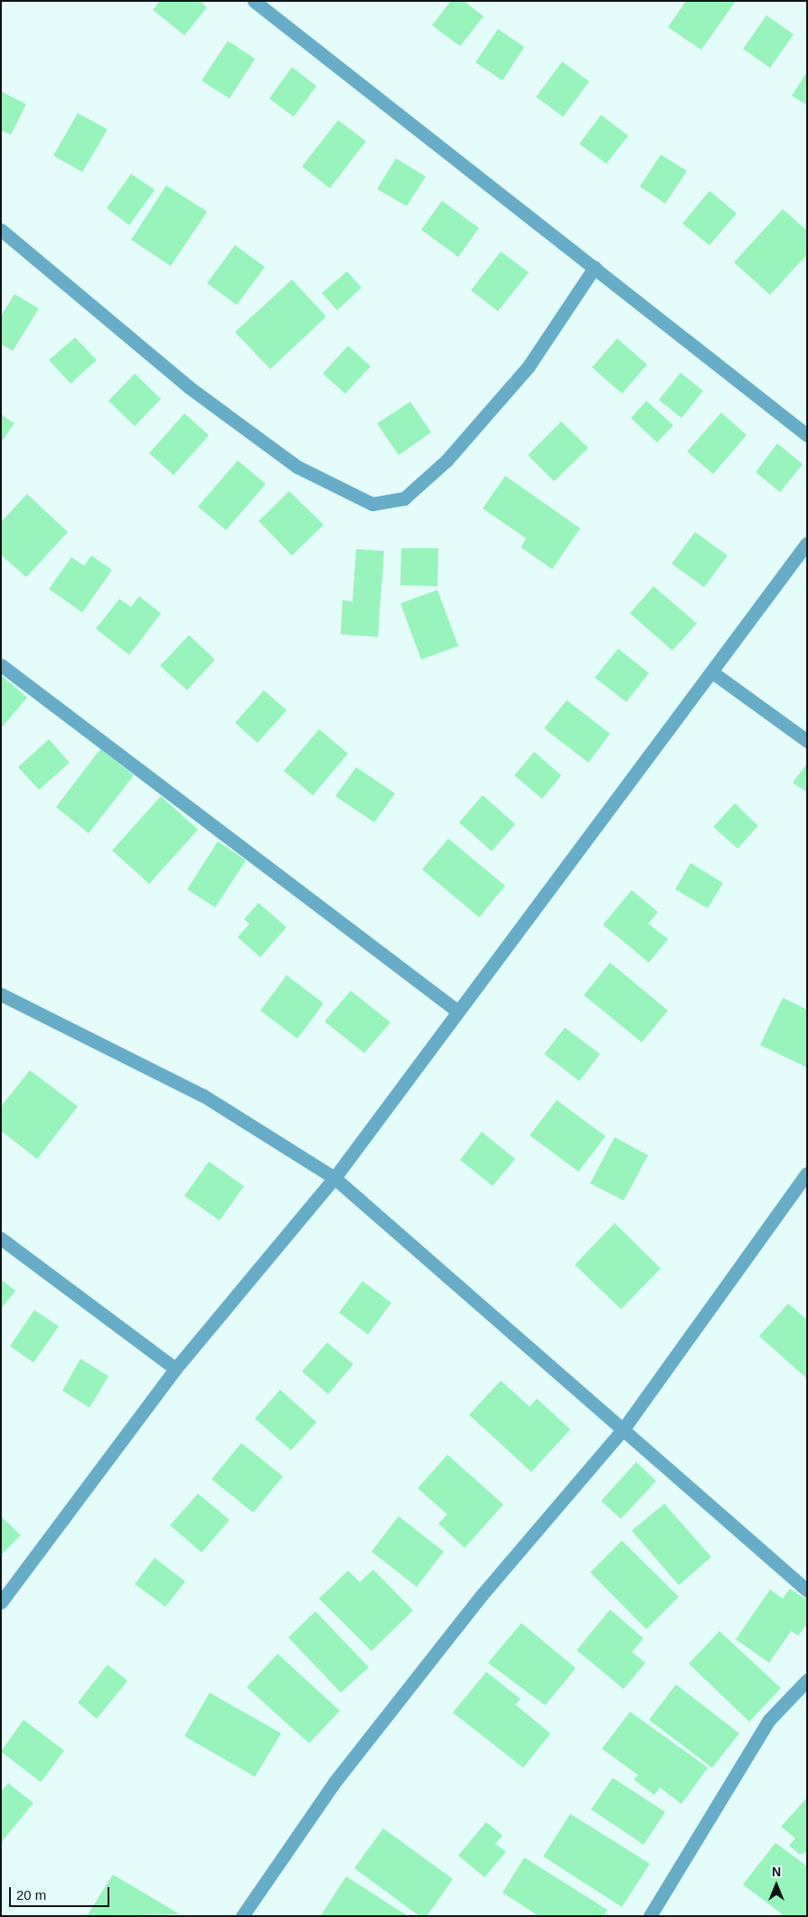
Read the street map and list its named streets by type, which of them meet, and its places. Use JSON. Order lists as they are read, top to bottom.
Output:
{
  "scale_bar": "20 m",
  "north": "top"
}
